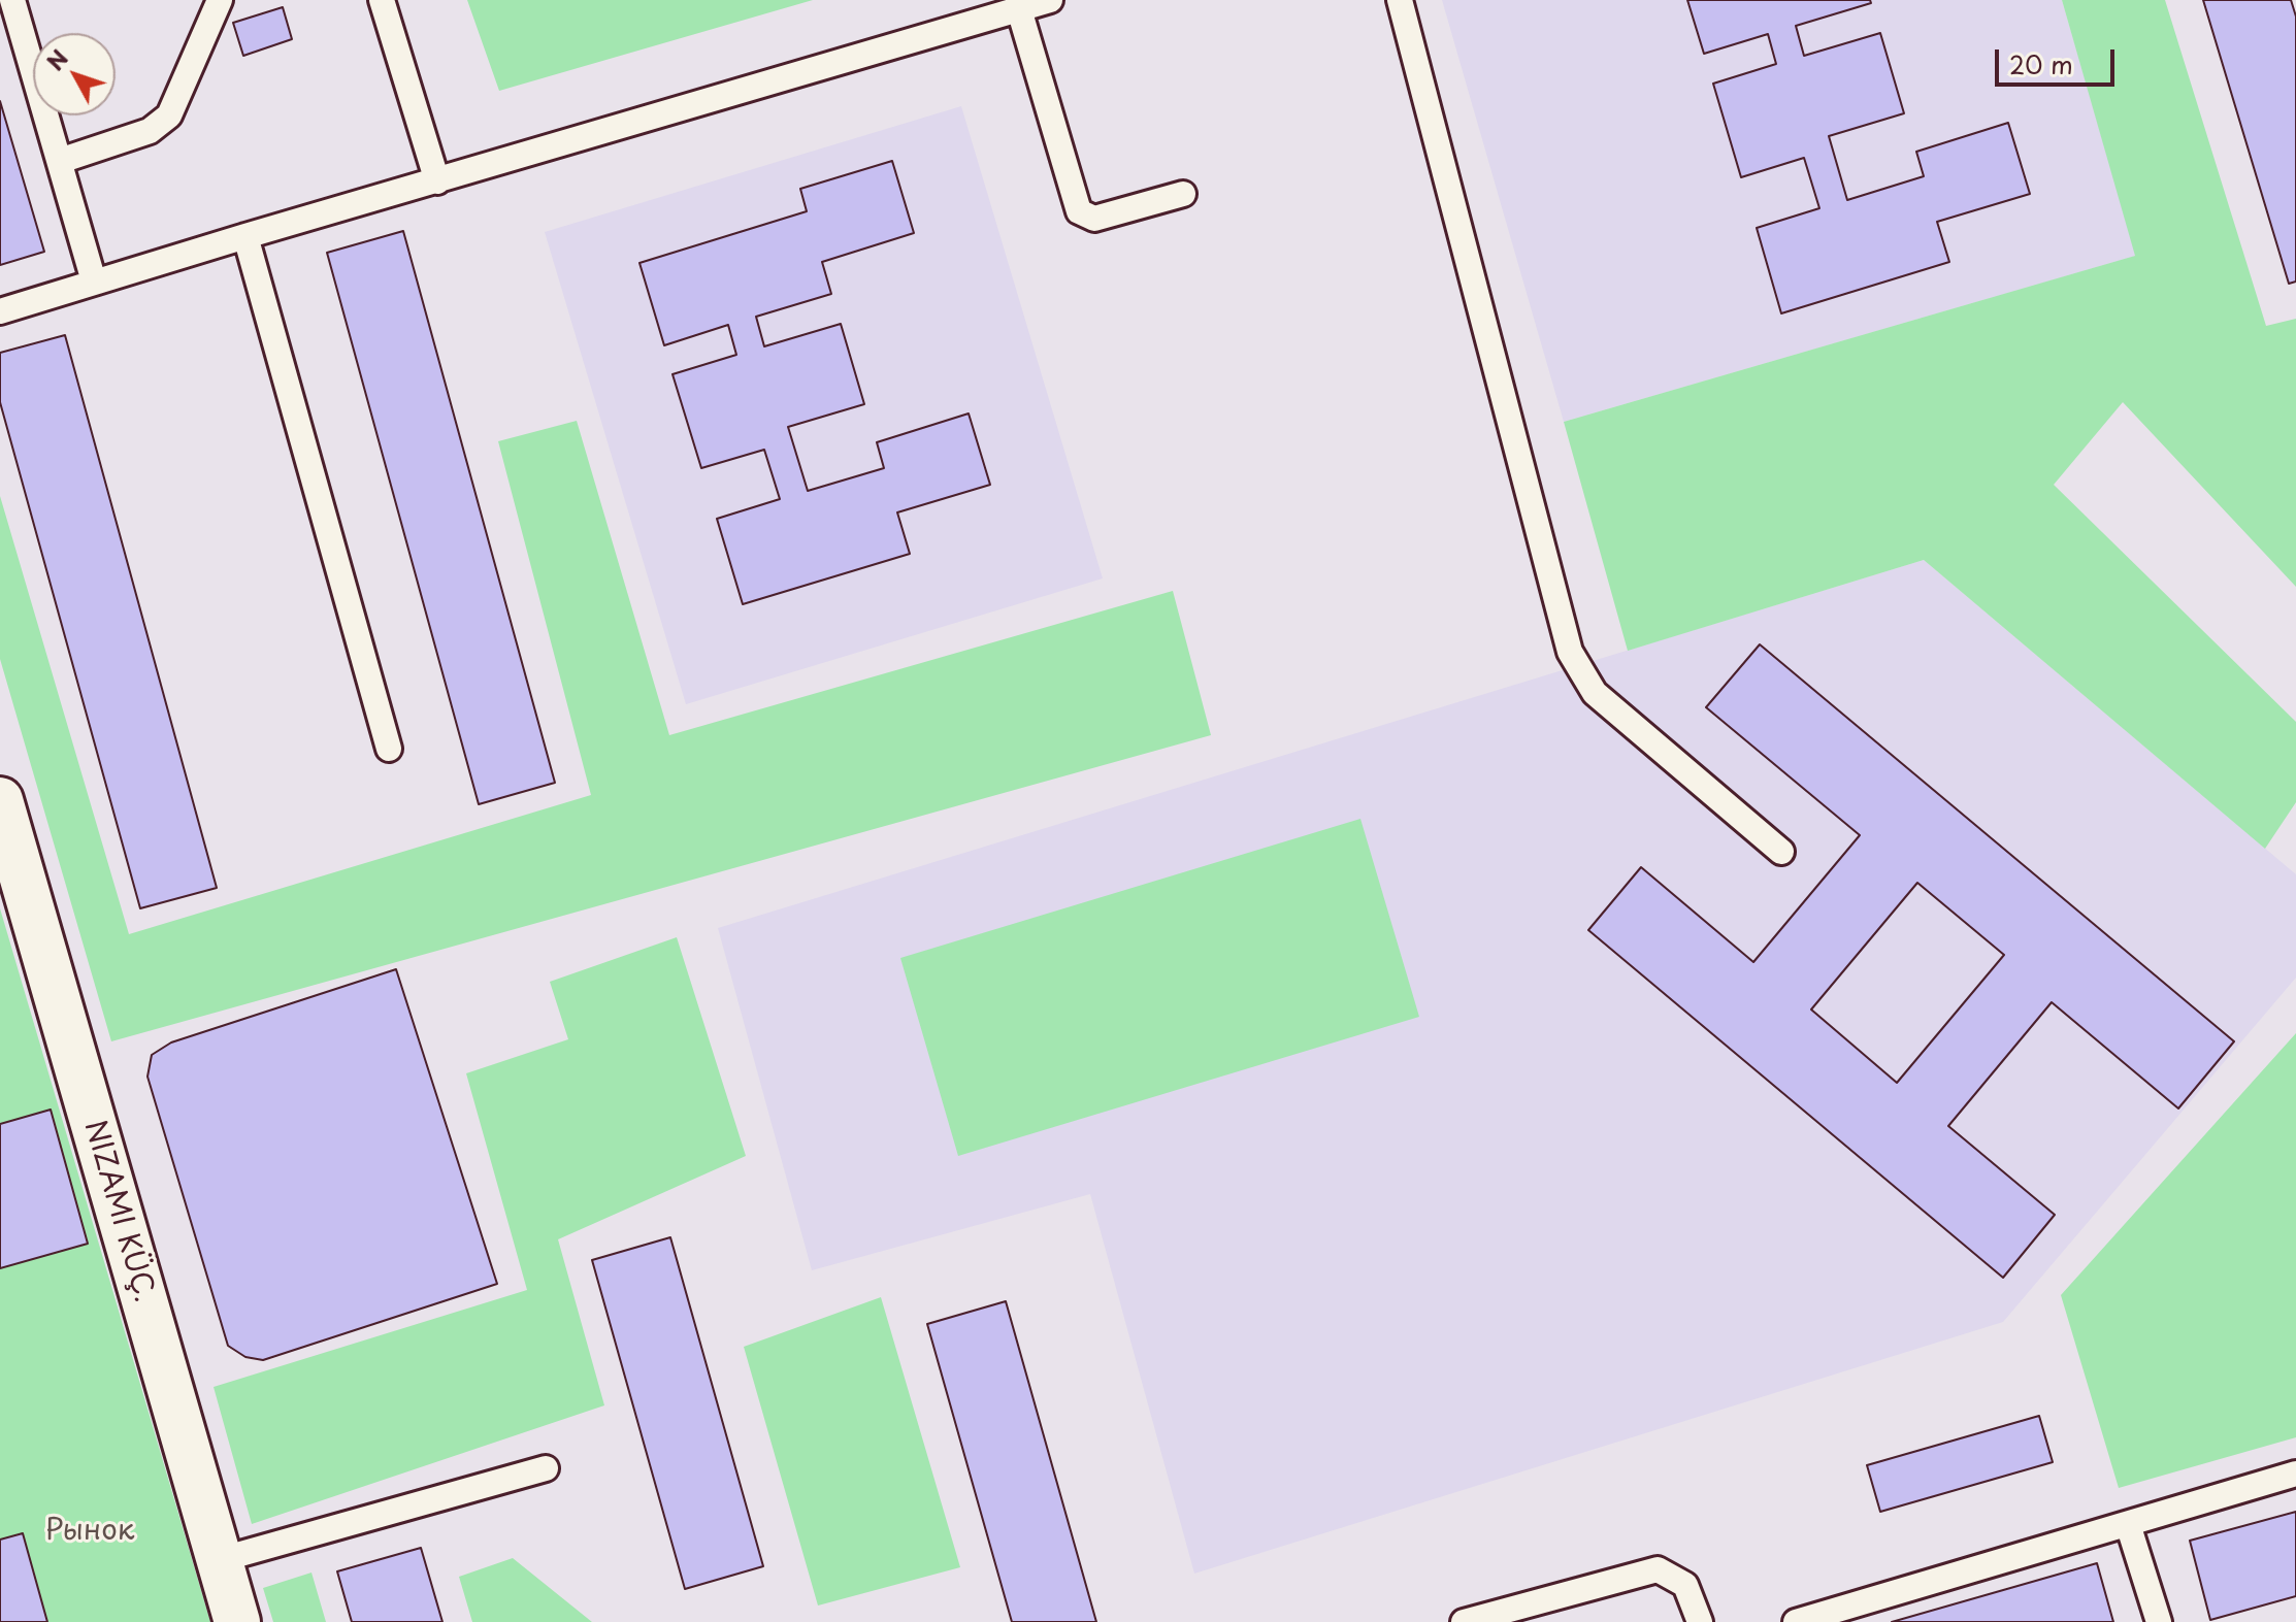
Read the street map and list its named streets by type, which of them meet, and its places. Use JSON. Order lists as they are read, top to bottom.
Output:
{
  "streets": {
    "street": ["NIZAMI KÜÇ."]
  },
  "parks": ["Рынок"],
  "scale_bar": "20 m",
  "north": "top left"
}
